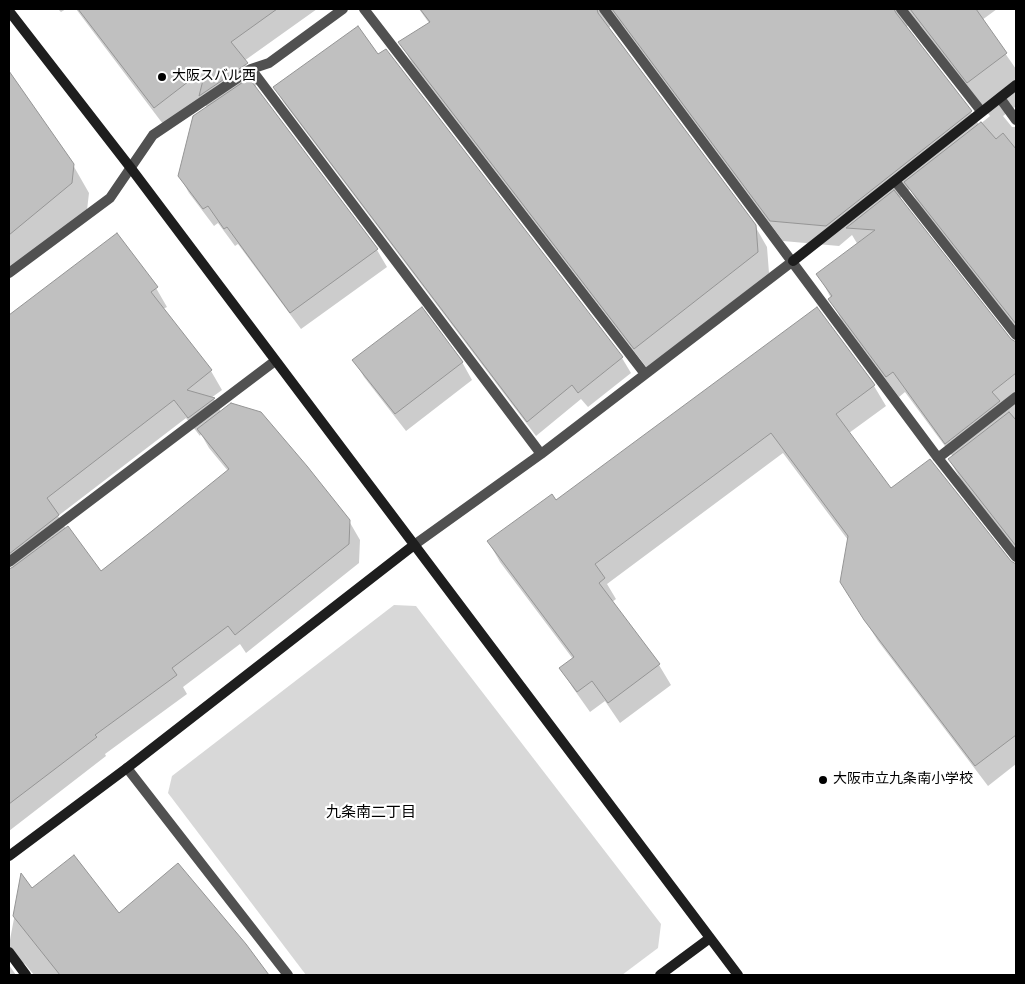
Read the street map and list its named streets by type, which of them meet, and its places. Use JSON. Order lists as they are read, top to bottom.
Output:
{
  "districts": ["九条南二丁目"],
  "places": ["大阪スバル西", "大阪市立九条南小学校"]
}
